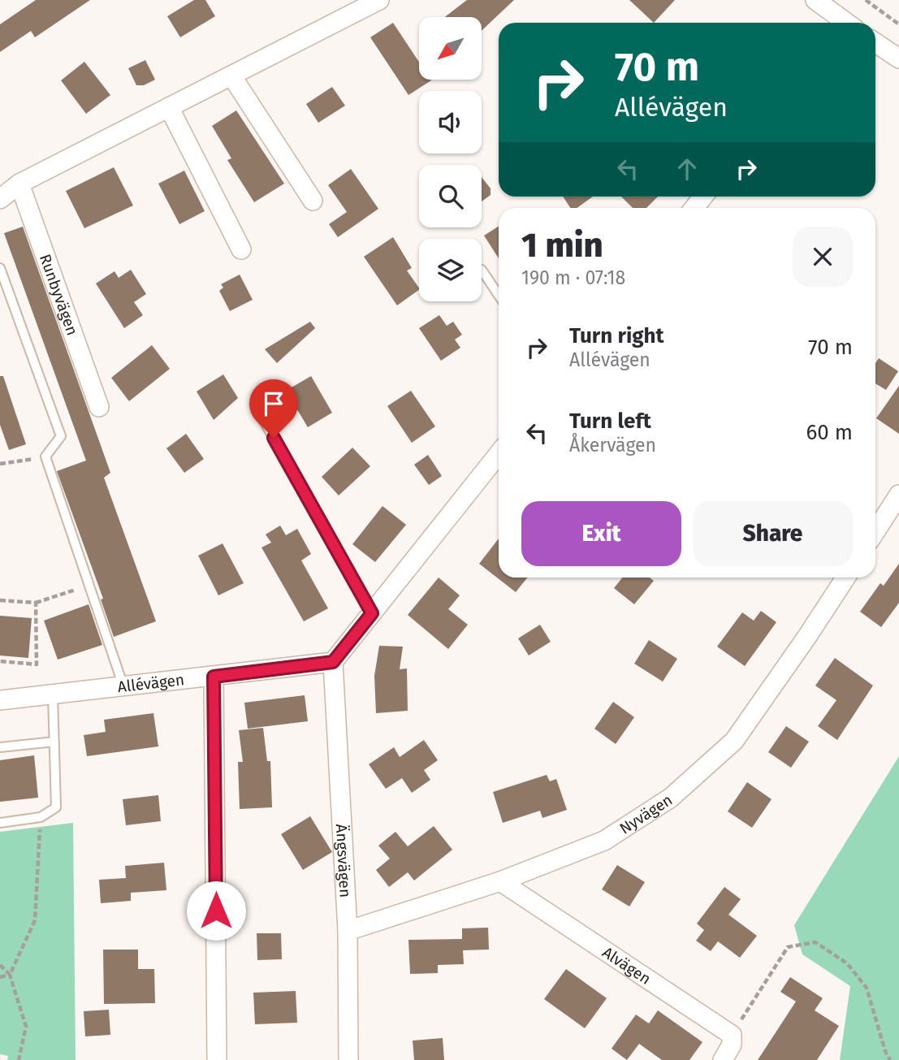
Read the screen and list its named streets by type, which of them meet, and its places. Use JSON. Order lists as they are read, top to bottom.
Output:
{
  "streets": {
    "street": [
      "Runbyvägen",
      "Allévägen",
      "Nyvägen",
      "Ängsvägen",
      "Alvägen"
    ]
  },
  "crossings": [
    ["Allévägen", "Ängsvägen"],
    ["Nyvägen", "Ängsvägen"],
    ["Nyvägen", "Alvägen"]
  ],
  "north": "bottom left",
  "page": {
    "turn": ["70 m", "Allévägen"],
    "heading": ["1 min", "190 m · 07:18"],
    "list": [
      {
        "name": "Turn right",
        "note": "Allévägen",
        "value": "70 m"
      },
      {
        "name": "Turn left",
        "note": "Åkervägen",
        "value": "60 m"
      }
    ],
    "buttons": ["Exit", "Share"]
  }
}
